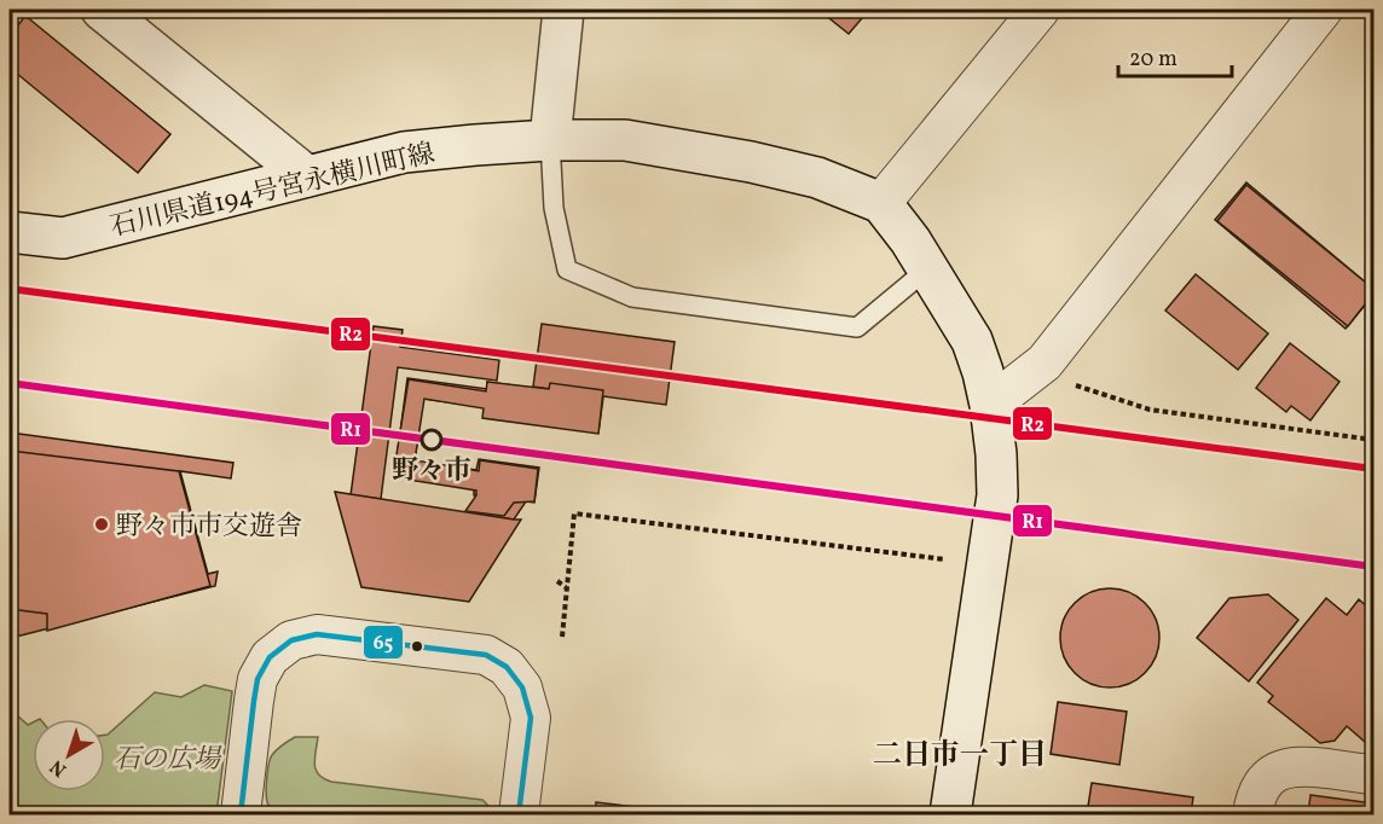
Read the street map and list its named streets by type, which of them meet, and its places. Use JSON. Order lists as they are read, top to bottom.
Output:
{
  "streets": {
    "main road": ["石川県道194号宮永横川町線"]
  },
  "districts": ["二日市一丁目"],
  "parks": ["石の広場"],
  "places": ["野々市", "野々市市交遊舎"],
  "lines": ["transit line R2", "transit line R1", "transit line 65"],
  "scale_bar": "20 m",
  "north": "bottom left"
}
